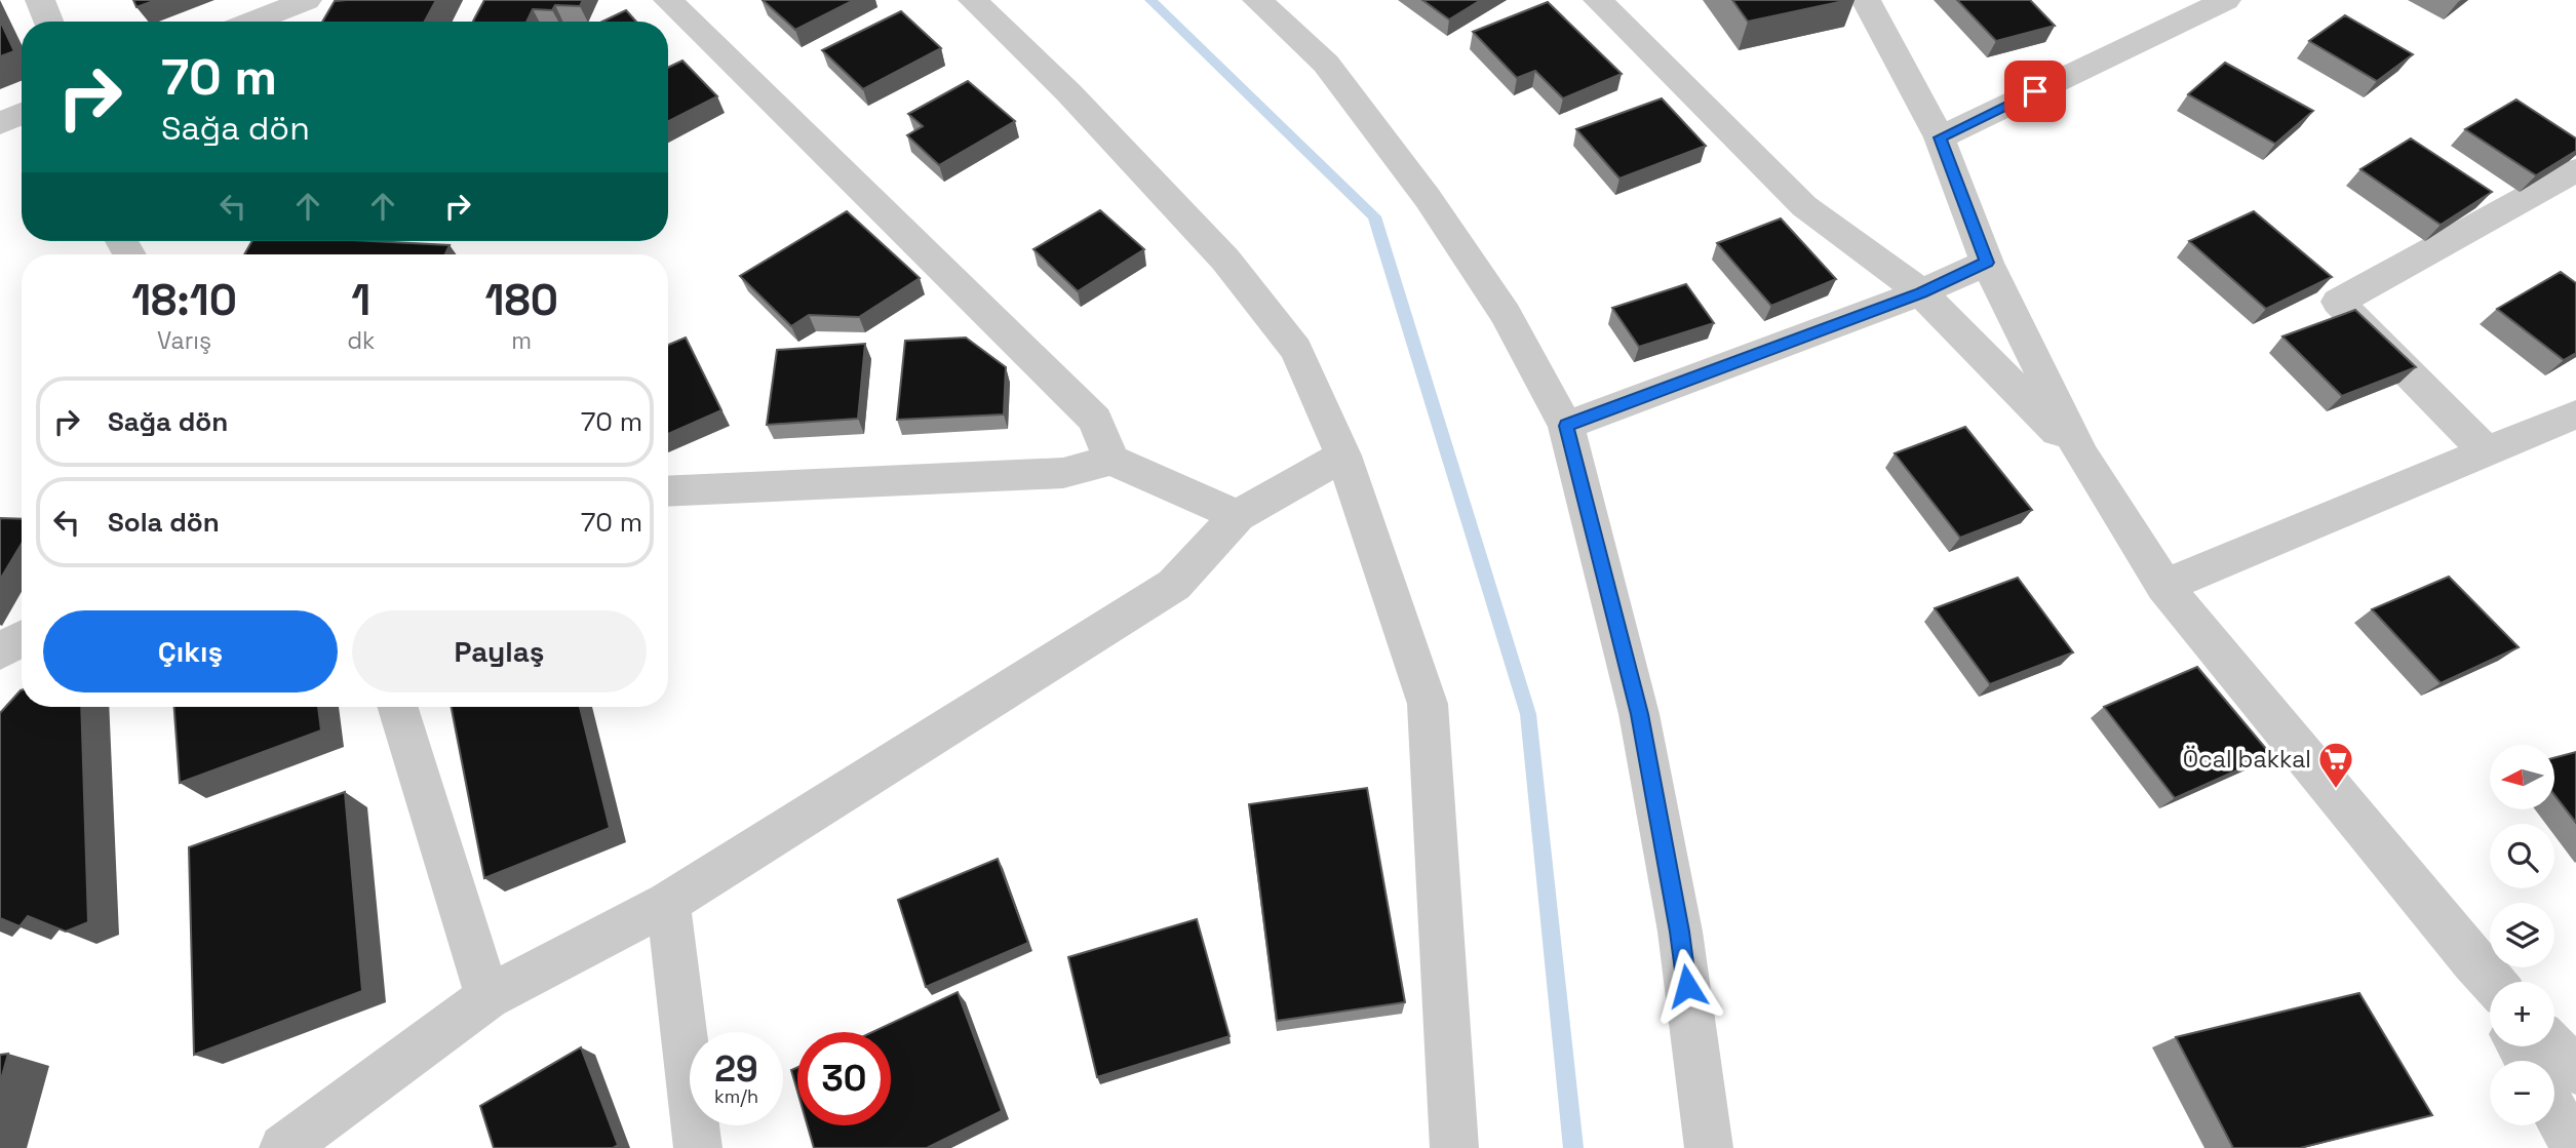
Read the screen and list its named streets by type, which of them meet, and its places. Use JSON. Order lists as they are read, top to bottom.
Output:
{
  "places": {
    "supermarket": ["Öcal bakkal"]
  },
  "north": "left",
  "page": {
    "turn": ["70 m", "Sağa dön"],
    "eta": [
      "18:10",
      "Varış",
      "1",
      "dk",
      "180",
      "m"
    ],
    "list": [
      {
        "name": "Sağa dön",
        "value": "70 m"
      },
      {
        "name": "Sola dön",
        "value": "70 m"
      }
    ],
    "buttons": ["Çıkış", "Paylaş"],
    "map_buttons": ["+", "−"],
    "speed": "29 km/h",
    "limit": "30"
  }
}
